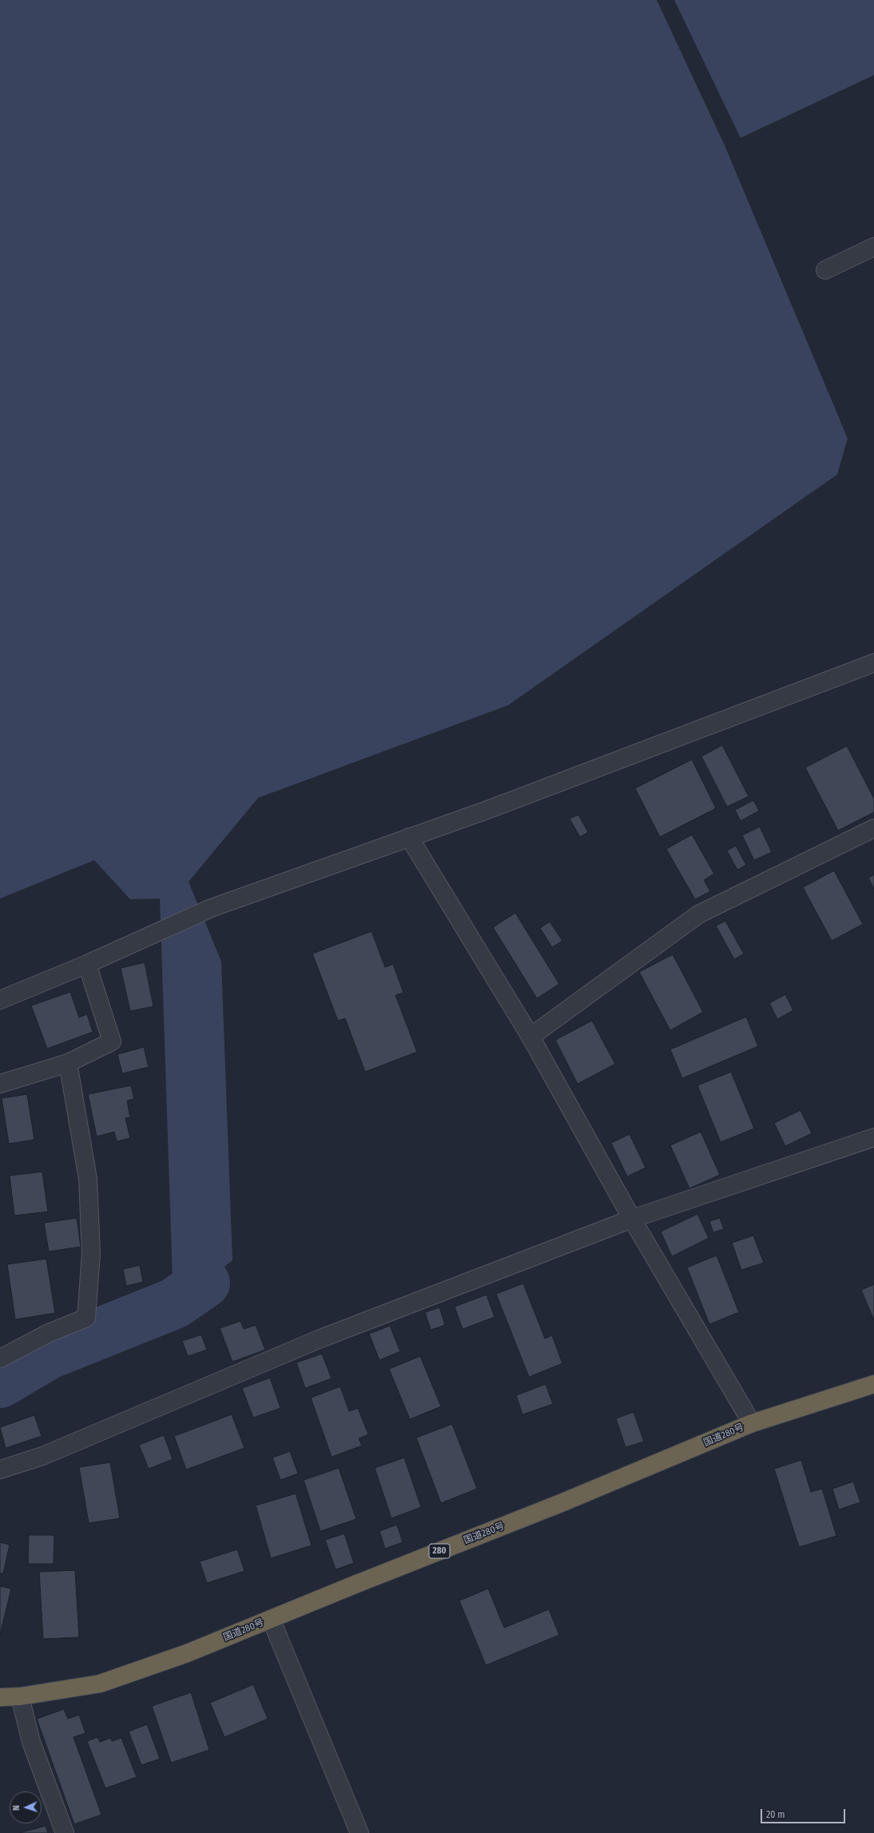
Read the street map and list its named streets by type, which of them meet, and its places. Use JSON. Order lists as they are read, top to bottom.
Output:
{
  "streets": {
    "highway": ["国道280号", "280"]
  },
  "scale_bar": "20 m",
  "north": "left"
}
